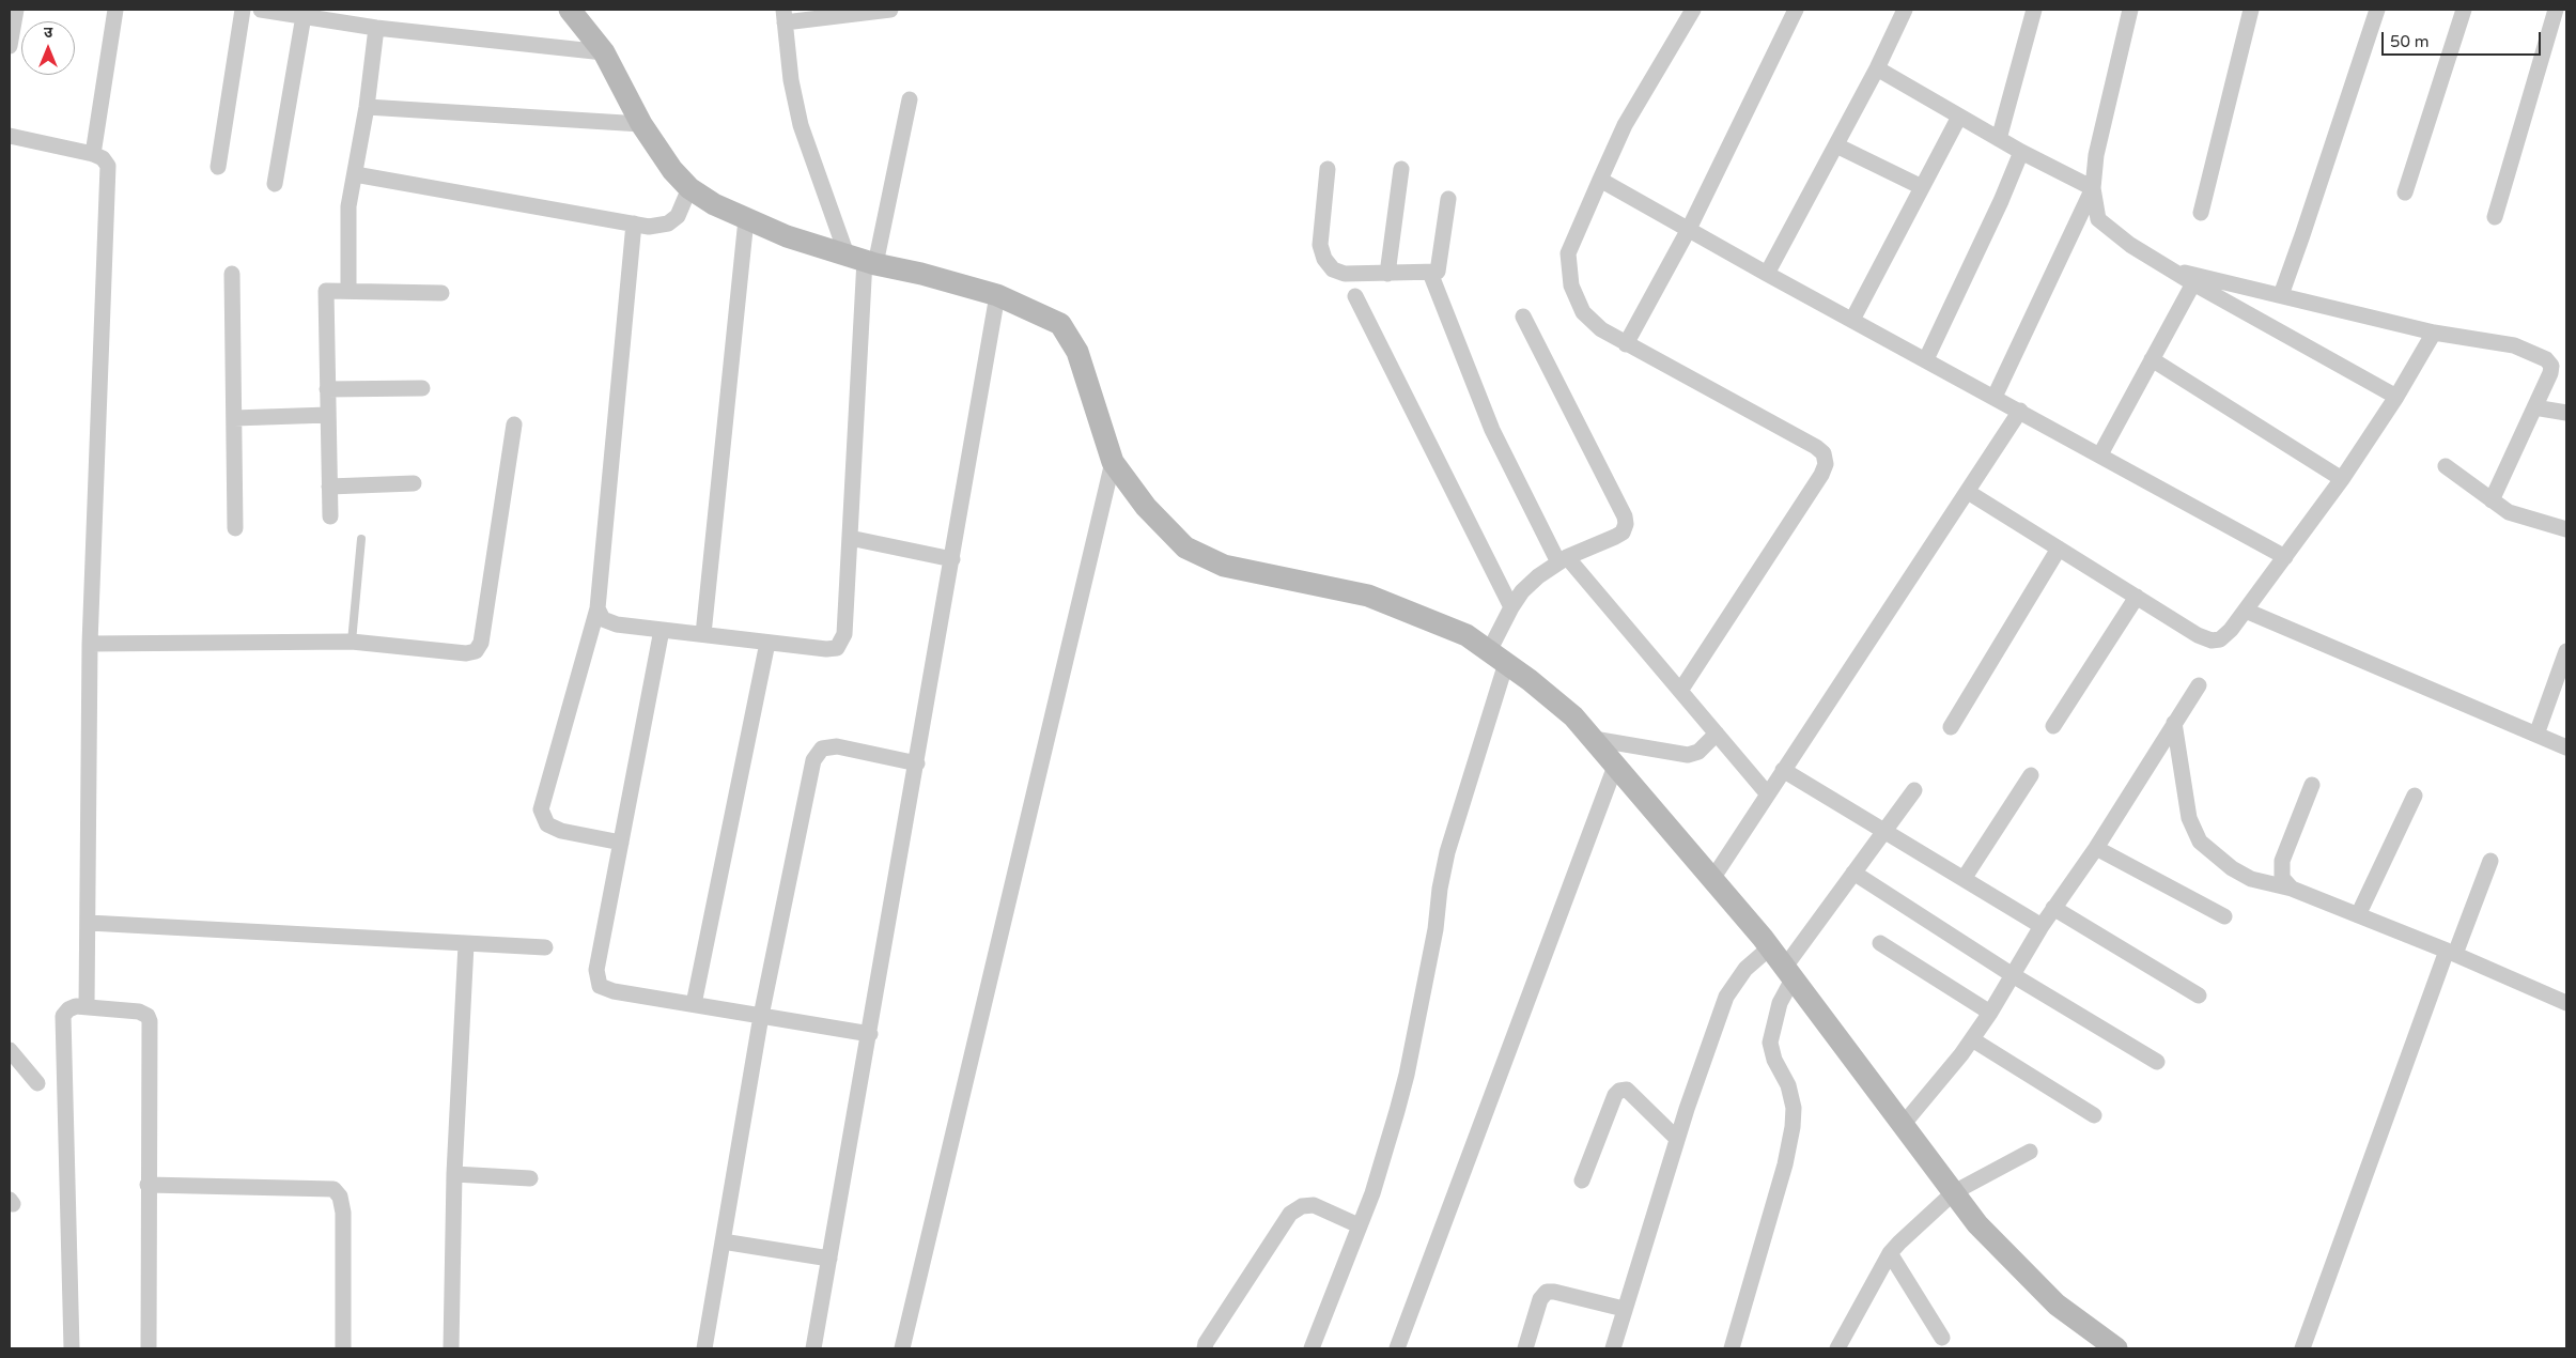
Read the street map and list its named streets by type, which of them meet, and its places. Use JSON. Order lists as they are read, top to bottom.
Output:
{
  "scale_bar": "50 m",
  "north": "top"
}
